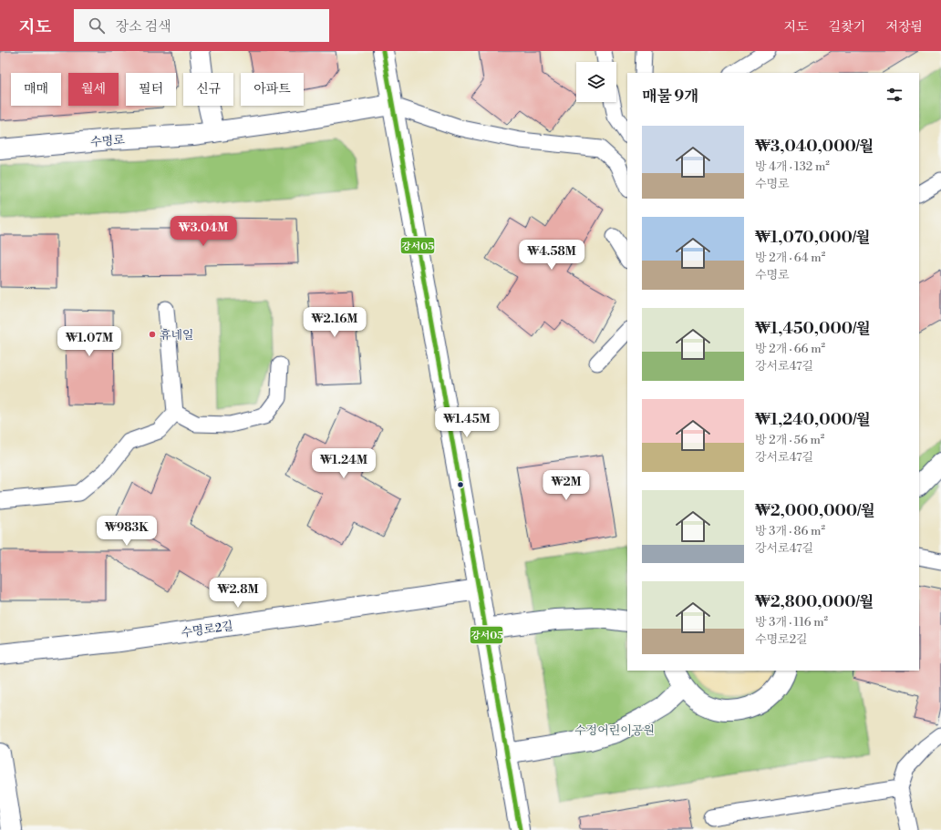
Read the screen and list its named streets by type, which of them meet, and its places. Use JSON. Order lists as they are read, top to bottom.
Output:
{
  "streets": {
    "street": ["수명로", "수명로2길"]
  },
  "parks": ["수정어린이공원"],
  "places": ["휴네일"],
  "lines": ["transit line 강서05"],
  "page": {
    "header": "지도",
    "search": "장소 검색",
    "nav": ["지도", "길찾기", "저장됨"],
    "chip": [
      "매매",
      "월세",
      "필터",
      "신규",
      "아파트"
    ],
    "heading": "매물 9개",
    "list": [
      {
        "name": "₩3,040,000/월",
        "note": "방 4개 · 132 m² · 수명로"
      },
      {
        "name": "₩1,070,000/월",
        "note": "방 2개 · 64 m² · 수명로"
      },
      {
        "name": "₩1,450,000/월",
        "note": "방 2개 · 66 m² · 강서로47길"
      },
      {
        "name": "₩1,240,000/월",
        "note": "방 2개 · 56 m² · 강서로47길"
      },
      {
        "name": "₩2,000,000/월",
        "note": "방 3개 · 86 m² · 강서로47길"
      },
      {
        "name": "₩2,800,000/월",
        "note": "방 3개 · 116 m² · 수명로2길"
      }
    ],
    "price": [
      "₩3.04M",
      "₩4.58M",
      "₩2.16M",
      "₩1.07M",
      "₩1.45M",
      "₩1.24M",
      "₩2M",
      "₩983K",
      "₩2.8M"
    ]
  }
}
